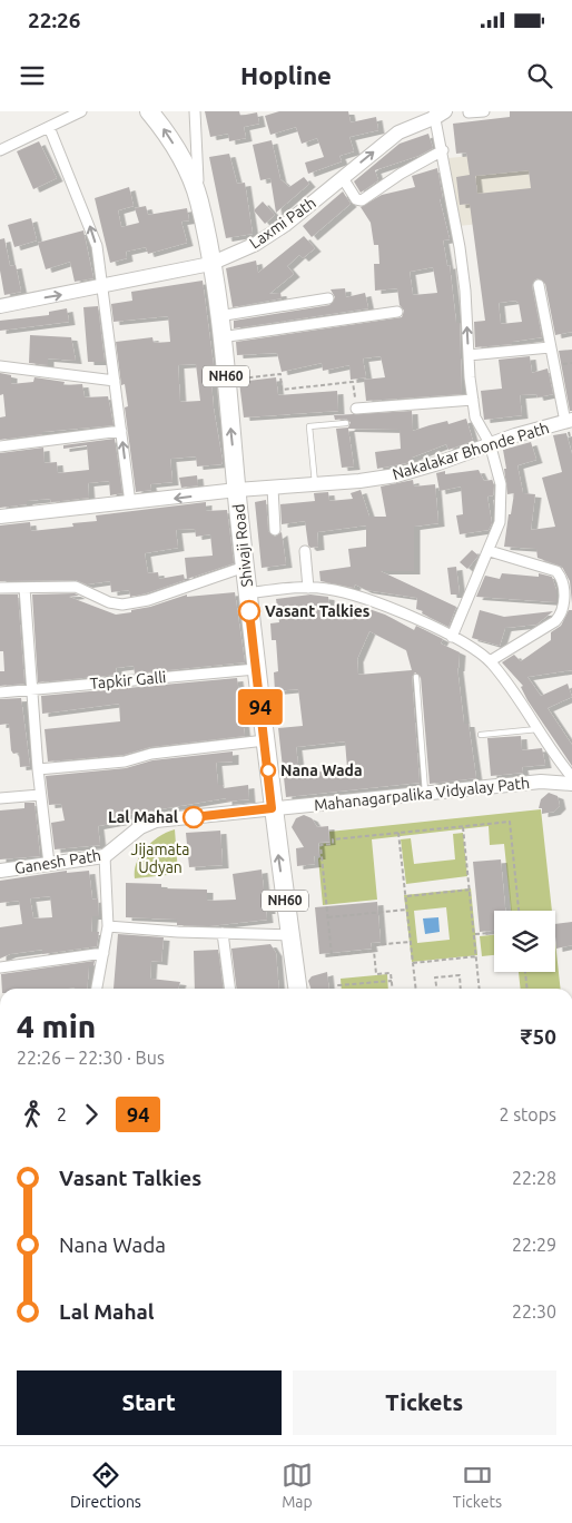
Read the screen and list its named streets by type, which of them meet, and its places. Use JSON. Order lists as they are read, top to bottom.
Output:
{
  "streets": {
    "highway": ["NH60", "Shivaji Road"],
    "street": [
      "Laxmi Path",
      "Nakalakar Bhonde Path",
      "Tapkir Galli",
      "Mahanagarpalika Vidyalay Path",
      "Ganesh Path"
    ]
  },
  "crossings": [
    ["Laxmi Path", "Shivaji Road"],
    ["Nakalakar Bhonde Path", "Shivaji Road"],
    ["Shivaji Road", "Tapkir Galli"],
    ["Shivaji Road", "Mahanagarpalika Vidyalay Path"],
    ["Shivaji Road", "Ganesh Path"],
    ["Mahanagarpalika Vidyalay Path", "Ganesh Path"]
  ],
  "one_way": ["Laxmi Path", "Shivaji Road"],
  "parks": ["Jijamata Udyan"],
  "places": ["Vasant Talkies", "Nana Wada", "Lal Mahal"],
  "lines": ["bus line 94"],
  "page": {
    "status": "22:26",
    "header": "Hopline",
    "on_map": "94",
    "heading": ["4 min", "22:26 – 22:30 · Bus", "₹50"],
    "legs": ["2", "94", "2 stops"],
    "list": [
      {
        "name": "Vasant Talkies",
        "value": "22:28"
      },
      {
        "name": "Nana Wada",
        "value": "22:29"
      },
      {
        "name": "Lal Mahal",
        "value": "22:30"
      }
    ],
    "buttons": ["Start", "Tickets"],
    "tabs": ["Directions", "Map", "Tickets"]
  }
}
